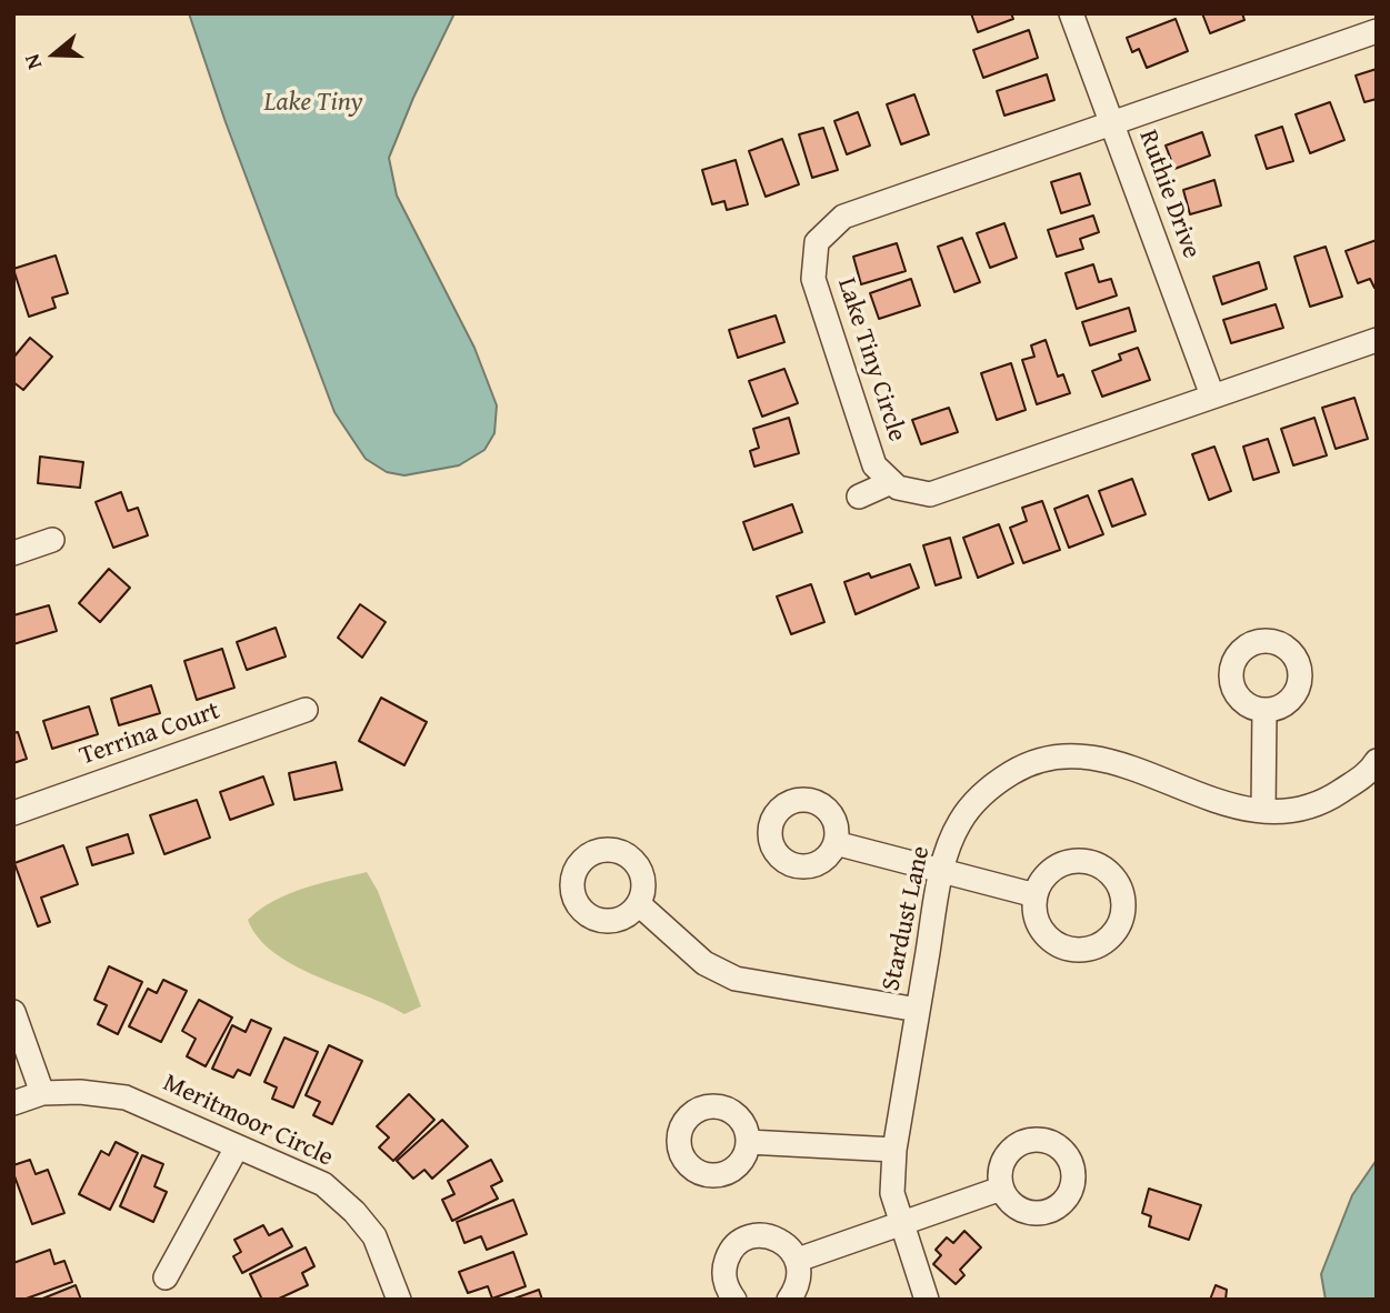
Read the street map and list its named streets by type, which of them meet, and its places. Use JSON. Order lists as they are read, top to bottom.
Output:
{
  "streets": {
    "street": [
      "Ruthie Drive",
      "Lake Tiny Circle",
      "Terrina Court",
      "Stardust Lane",
      "Meritmoor Circle"
    ]
  },
  "crossings": [
    ["Ruthie Drive", "Lake Tiny Circle"]
  ],
  "water": ["Lake Tiny"],
  "north": "left"
}
